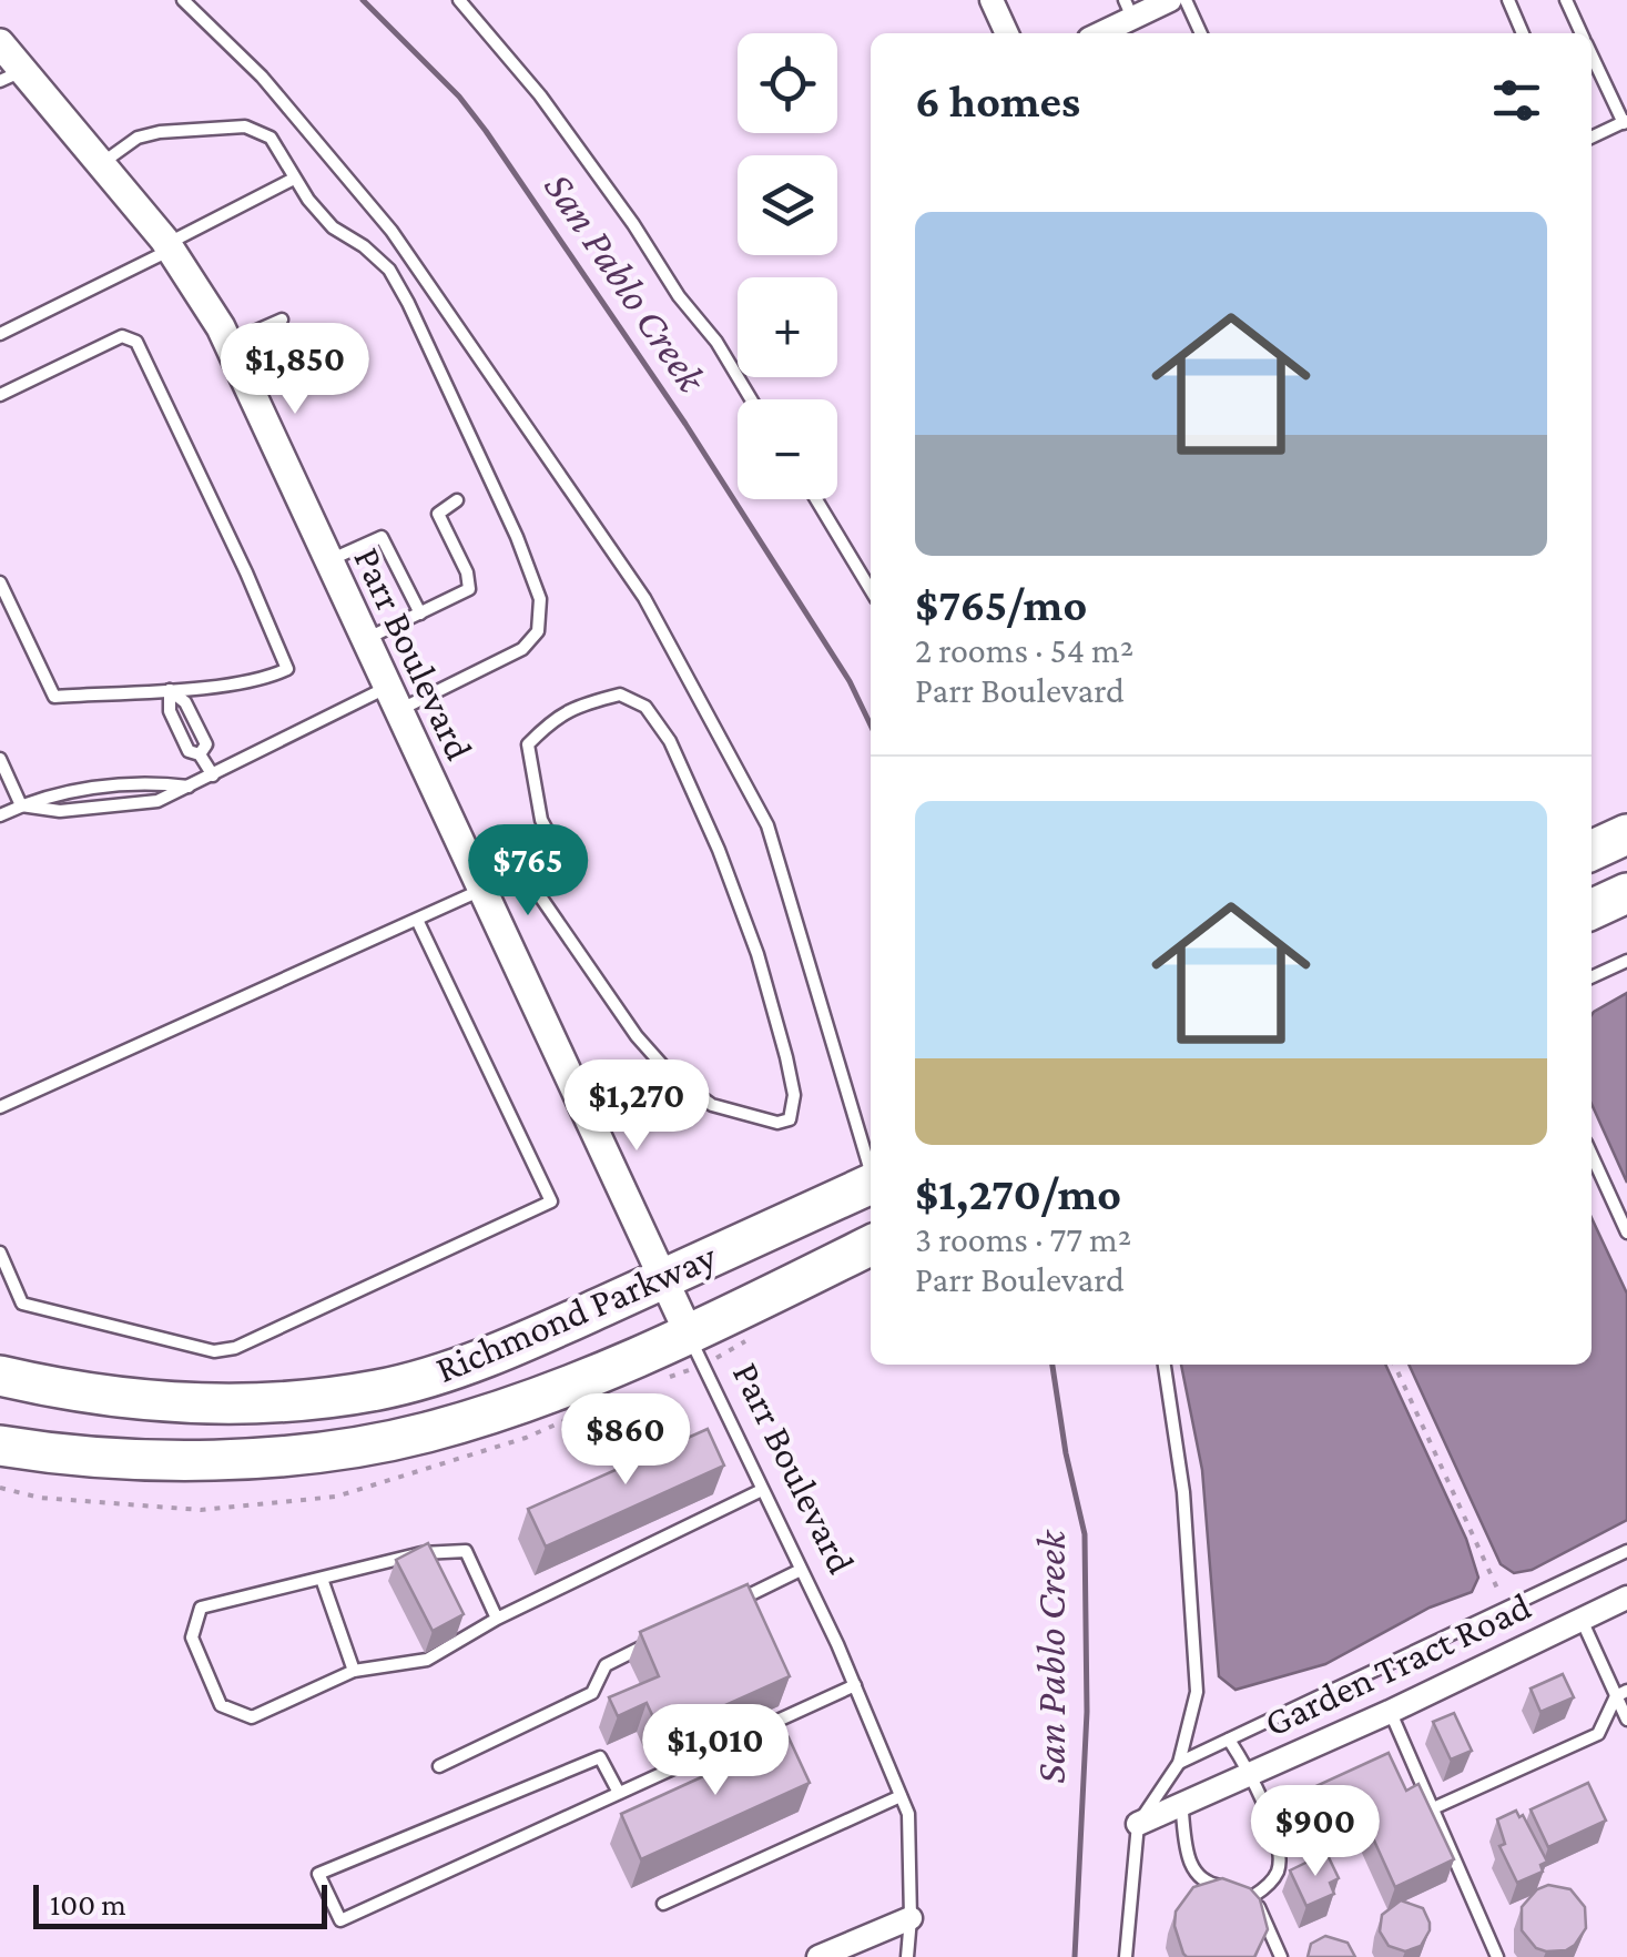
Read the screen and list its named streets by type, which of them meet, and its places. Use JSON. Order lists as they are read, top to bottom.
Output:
{
  "streets": {
    "highway": ["Richmond Parkway"],
    "street": ["Parr Boulevard", "Garden Tract Road"]
  },
  "crossings": [
    ["Parr Boulevard", "Richmond Parkway"]
  ],
  "water": ["San Pablo Creek"],
  "scale_bar": "100 m",
  "page": {
    "map_buttons": ["+", "−"],
    "heading": "6 homes",
    "list": [
      {
        "name": "$765/mo",
        "note": "2 rooms · 54 m² · Parr Boulevard"
      },
      {
        "name": "$1,270/mo",
        "note": "3 rooms · 77 m² · Parr Boulevard"
      }
    ],
    "price": [
      "$1,850",
      "$765",
      "$1,270",
      "$860",
      "$1,010",
      "$900"
    ],
    "scale": "100 m"
  }
}
